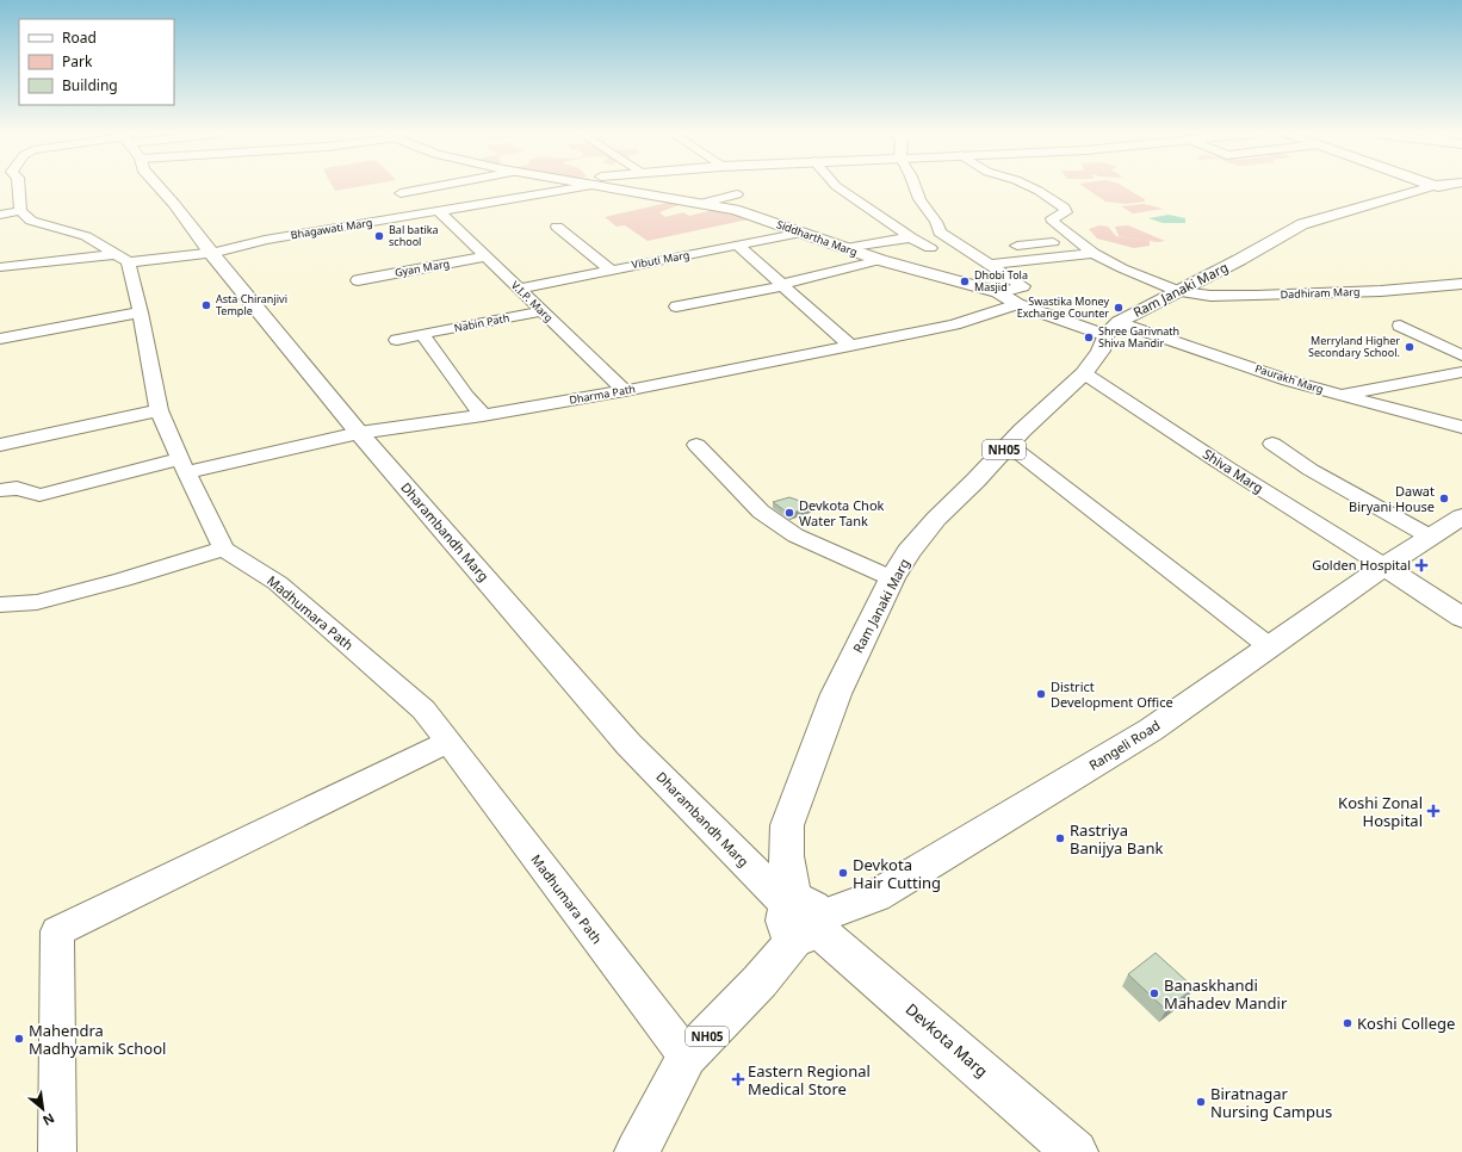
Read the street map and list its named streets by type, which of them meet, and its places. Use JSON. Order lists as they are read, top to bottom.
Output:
{
  "streets": {
    "main road": [
      "Siddhartha Marg",
      "Ram Janaki Marg",
      "NH05",
      "Dharambandh Marg",
      "Rangeli Road",
      "Devkota Marg"
    ],
    "street": [
      "Bhagawati Marg",
      "Vibuti Marg",
      "Gyan Marg",
      "Dadhiram Marg",
      "V.I.P. Marg",
      "Nabin Path",
      "Paurakh Marg",
      "Dharma Path",
      "Shiva Marg",
      "Madhumara Path"
    ]
  },
  "crossings": [
    ["Bhagawati Marg", "V.I.P. Marg"],
    ["Bhagawati Marg", "Dharambandh Marg"],
    ["Siddhartha Marg", "Vibuti Marg"],
    ["Siddhartha Marg", "Ram Janaki Marg"],
    ["Siddhartha Marg", "Paurakh Marg"],
    ["Siddhartha Marg", "Dharma Path"],
    ["Vibuti Marg", "V.I.P. Marg"],
    ["Gyan Marg", "V.I.P. Marg"],
    ["Ram Janaki Marg", "Dadhiram Marg"],
    ["Ram Janaki Marg", "Paurakh Marg"],
    ["Ram Janaki Marg", "NH05"],
    ["Ram Janaki Marg", "Shiva Marg"],
    ["Ram Janaki Marg", "Dharambandh Marg"],
    ["Ram Janaki Marg", "Rangeli Road"],
    ["Ram Janaki Marg", "Devkota Marg"],
    ["V.I.P. Marg", "Nabin Path"],
    ["V.I.P. Marg", "Dharma Path"],
    ["Dharma Path", "Dharambandh Marg"],
    ["NH05", "Dharambandh Marg"],
    ["NH05", "Madhumara Path"],
    ["NH05", "Rangeli Road"],
    ["NH05", "Devkota Marg"],
    ["Shiva Marg", "Rangeli Road"],
    ["Dharambandh Marg", "Rangeli Road"],
    ["Dharambandh Marg", "Devkota Marg"],
    ["Rangeli Road", "Devkota Marg"]
  ],
  "places": {
    "other": [
      "Bal batika school",
      "Dhobi Tola Masjid",
      "Asta Chiranjivi Temple",
      "Swastika Money Exchange Counter",
      "Shree Garivnath Shiva Mandir",
      "Merryland Higher Secondary School.",
      "Dawat Biryani House",
      "Devkota Chok Water Tank",
      "District Development Office",
      "Rastriya Banijya Bank",
      "Devkota Hair Cutting",
      "Banaskhandi Mahadev Mandir",
      "Koshi College",
      "Mahendra Madhyamik School",
      "Biratnagar Nursing Campus"
    ],
    "health": ["Golden Hospital", "Koshi Zonal Hospital", "Eastern Regional Medical Store"]
  },
  "legend": ["Road", "Park", "Building"],
  "north": "bottom right"
}
